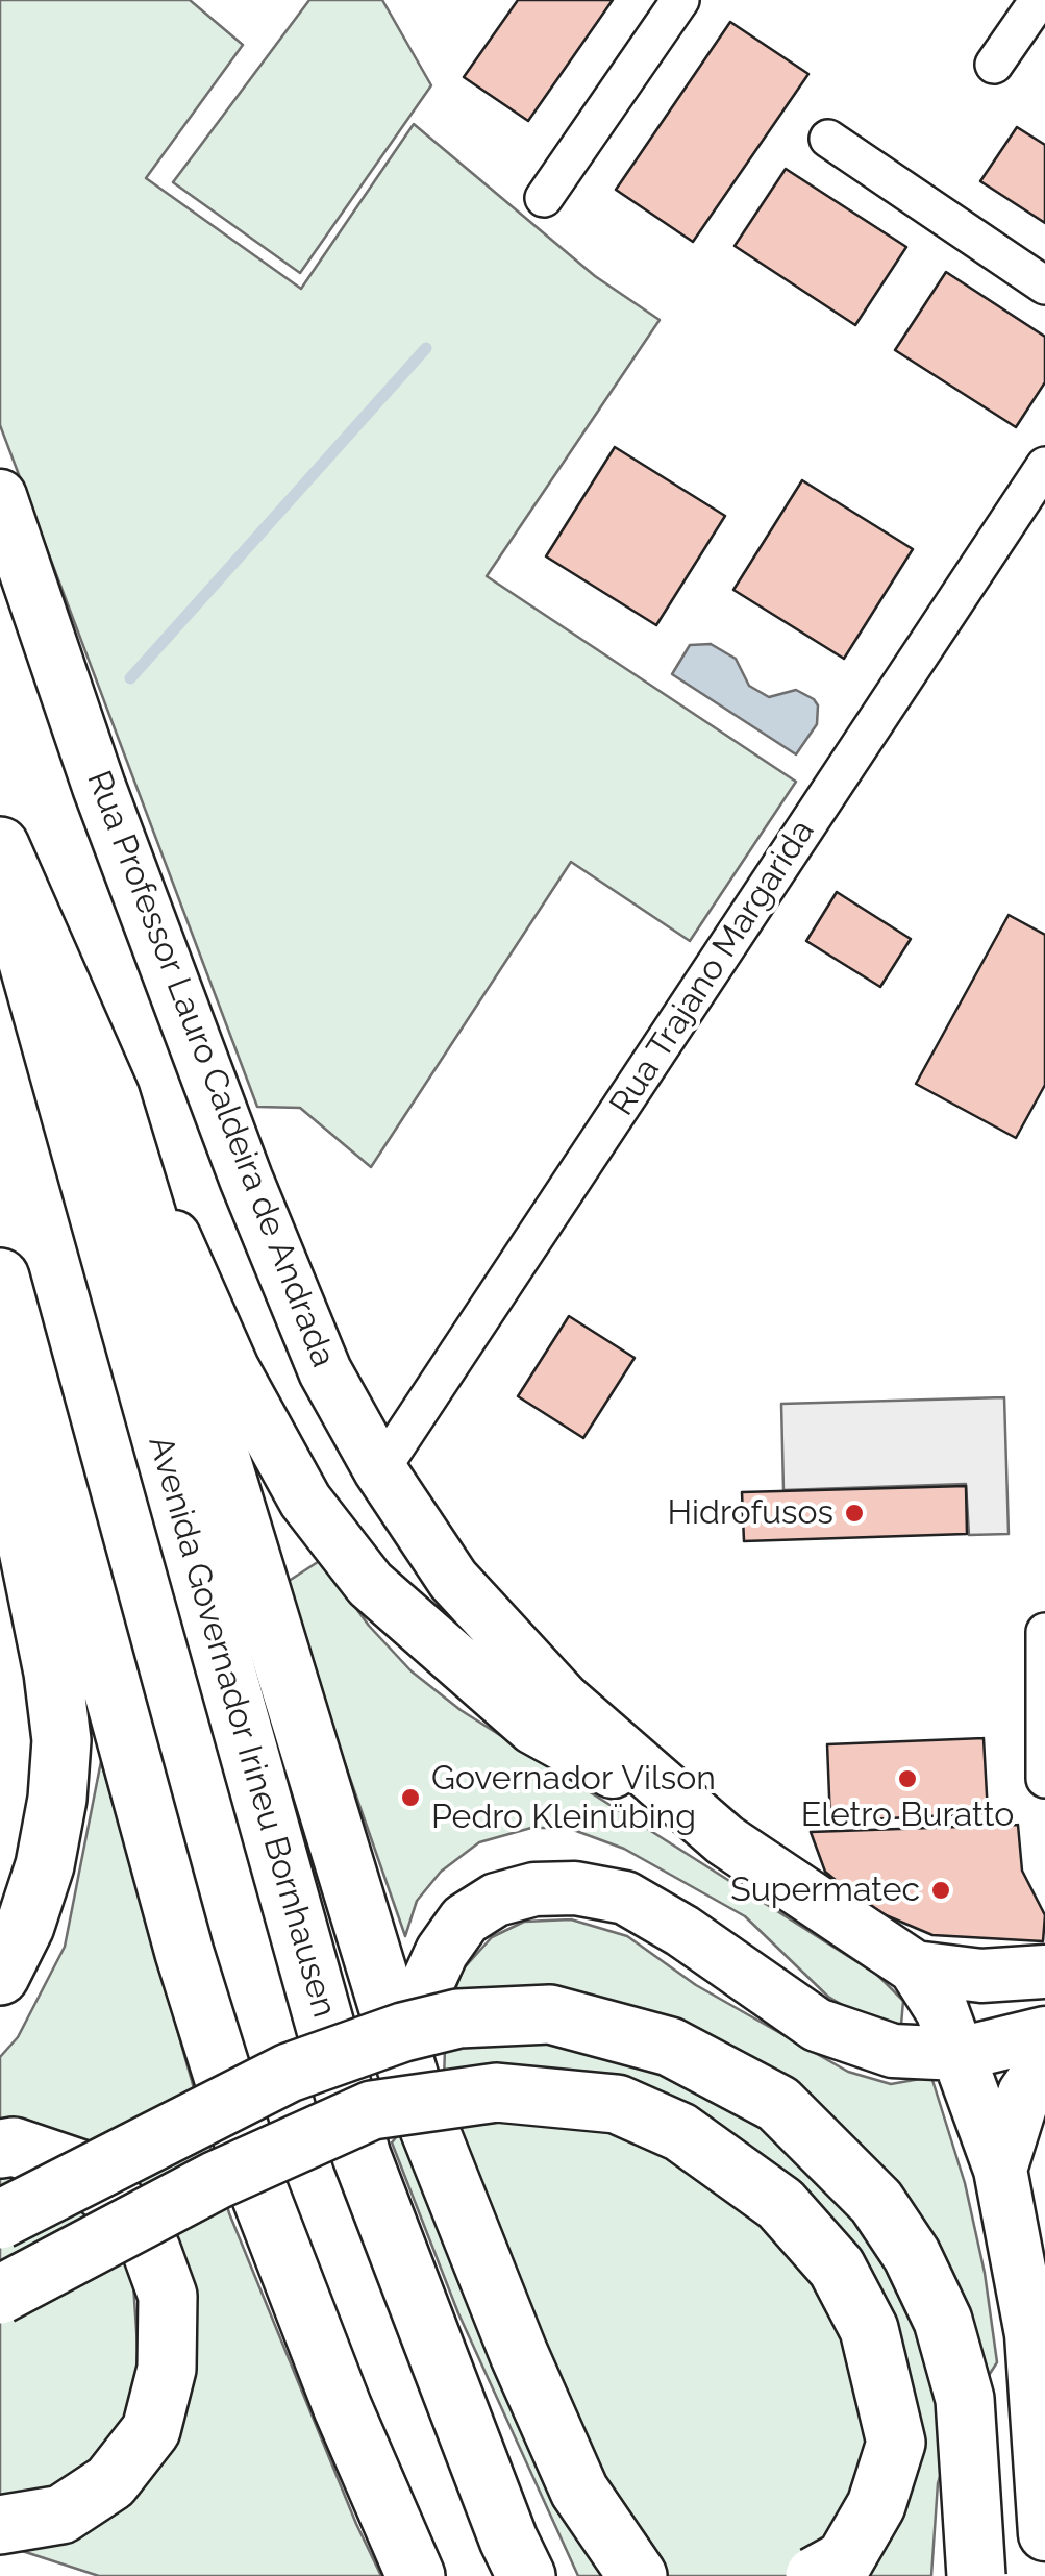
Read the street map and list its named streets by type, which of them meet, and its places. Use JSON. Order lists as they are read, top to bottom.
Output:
{
  "streets": {
    "main road": ["Rua Professor Lauro Caldeira de Andrada", "Avenida Governador Irineu Bornhausen"],
    "street": ["Rua Trajano Margarida"]
  },
  "crossings": [
    ["Rua Trajano Margarida", "Rua Professor Lauro Caldeira de Andrada"]
  ],
  "places": [
    "Hidrofusos",
    "Eletro Buratto",
    "Governador Vilson Pedro Kleinübing",
    "Supermatec"
  ]
}
